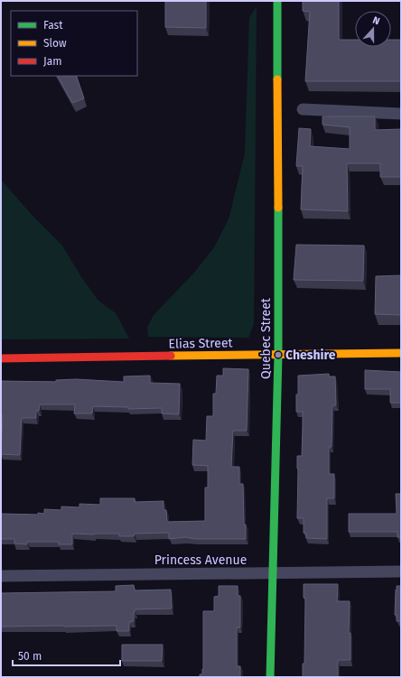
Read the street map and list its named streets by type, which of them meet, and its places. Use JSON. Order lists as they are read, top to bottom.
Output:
{
  "streets": {
    "street": ["Quebec Street", "Elias Street", "Princess Avenue"]
  },
  "crossings": [
    ["Quebec Street", "Elias Street"],
    ["Quebec Street", "Princess Avenue"]
  ],
  "places": ["Cheshire"],
  "legend": ["Fast", "Slow", "Jam"],
  "scale_bar": "50 m",
  "north": "top"
}
